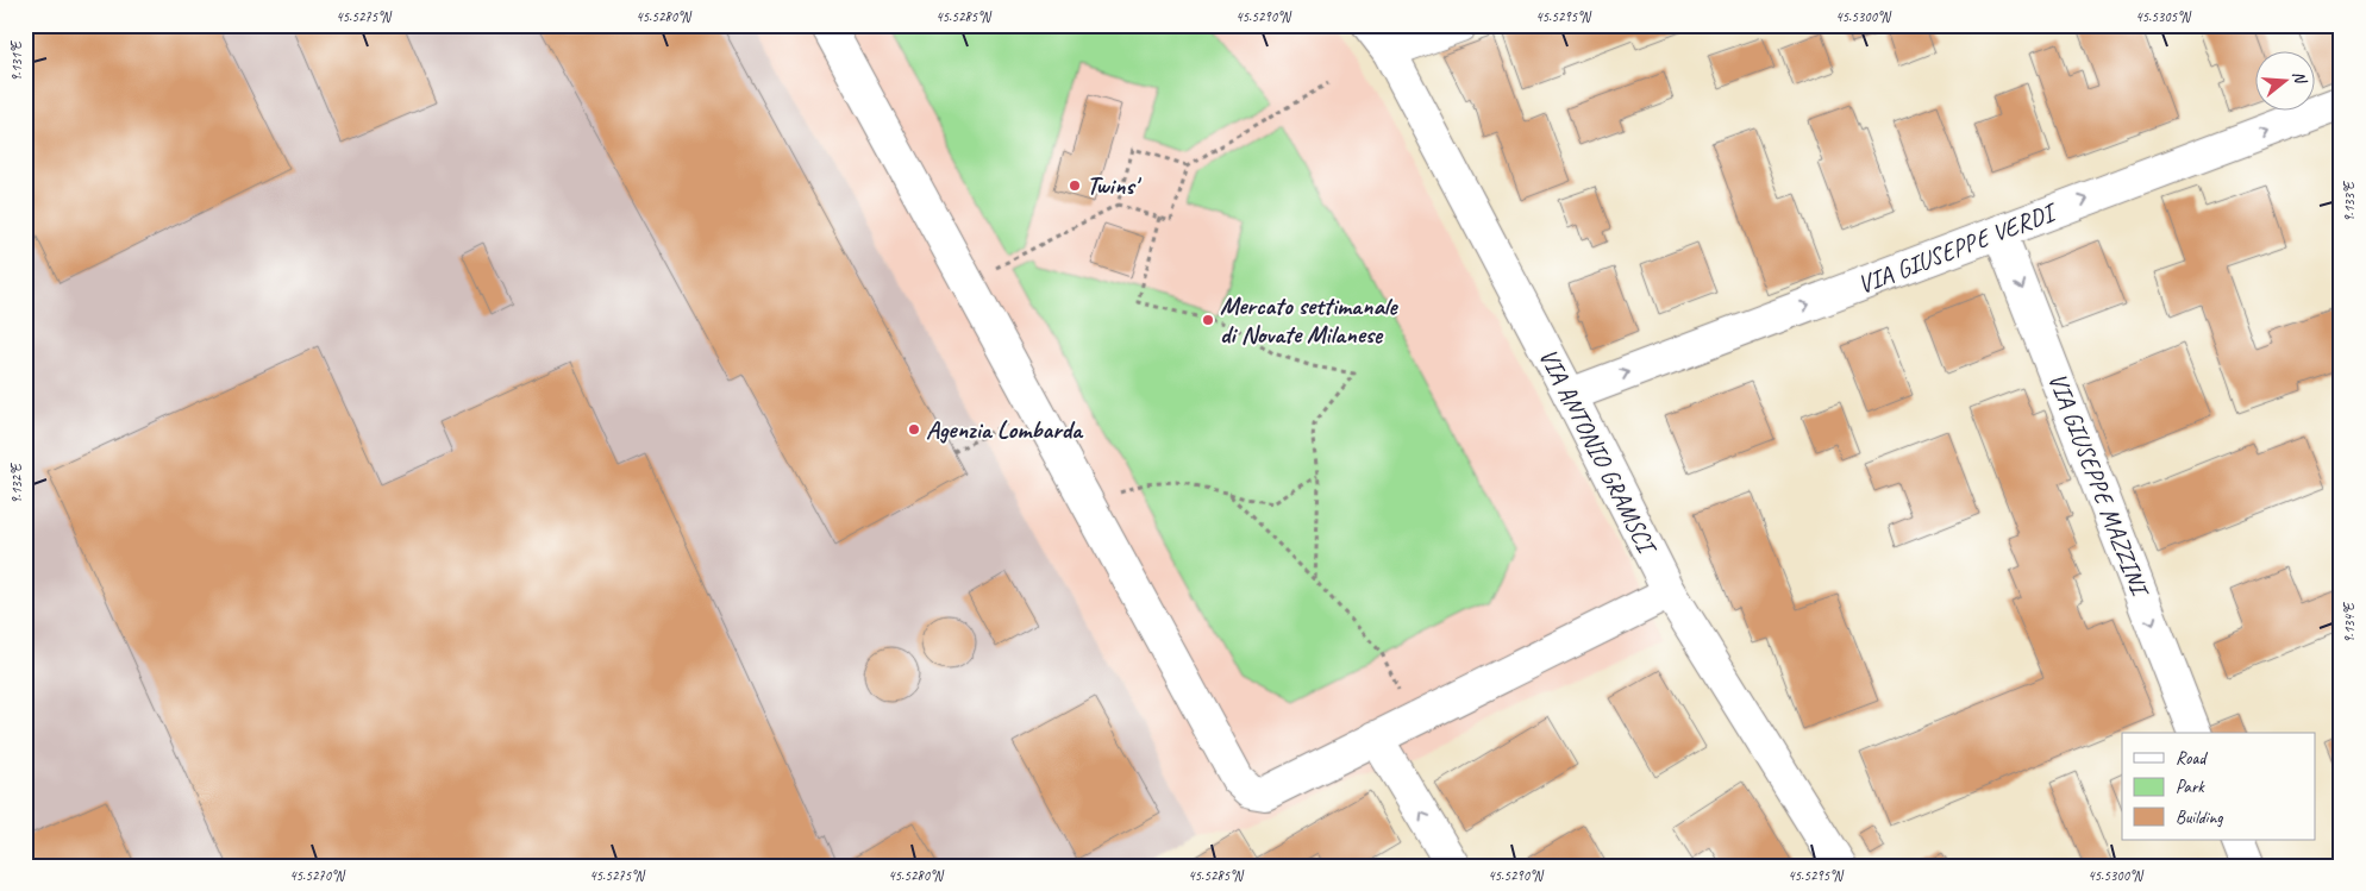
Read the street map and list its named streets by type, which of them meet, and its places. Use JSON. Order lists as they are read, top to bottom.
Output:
{
  "streets": {
    "street": ["VIA GIUSEPPE VERDI", "VIA ANTONIO GRAMSCI", "VIA GIUSEPPE MAZZINI"]
  },
  "crossings": [
    ["VIA GIUSEPPE VERDI", "VIA ANTONIO GRAMSCI"],
    ["VIA GIUSEPPE VERDI", "VIA GIUSEPPE MAZZINI"]
  ],
  "one_way": ["VIA GIUSEPPE VERDI", "VIA GIUSEPPE MAZZINI"],
  "places": ["Twins'", "Mercato settimanale di Novate Milanese", "Agenzia Lombarda"],
  "legend": ["Road", "Park", "Building"],
  "north": "right",
  "coordinates": [
    "45.5275°N",
    "45.5280°N",
    "45.5285°N",
    "45.5290°N",
    "45.5295°N",
    "45.5300°N",
    "45.5305°N",
    "9.131°E",
    "9.133°E",
    "9.132°E",
    "9.134°E",
    "45.5270°N"
  ]
}
